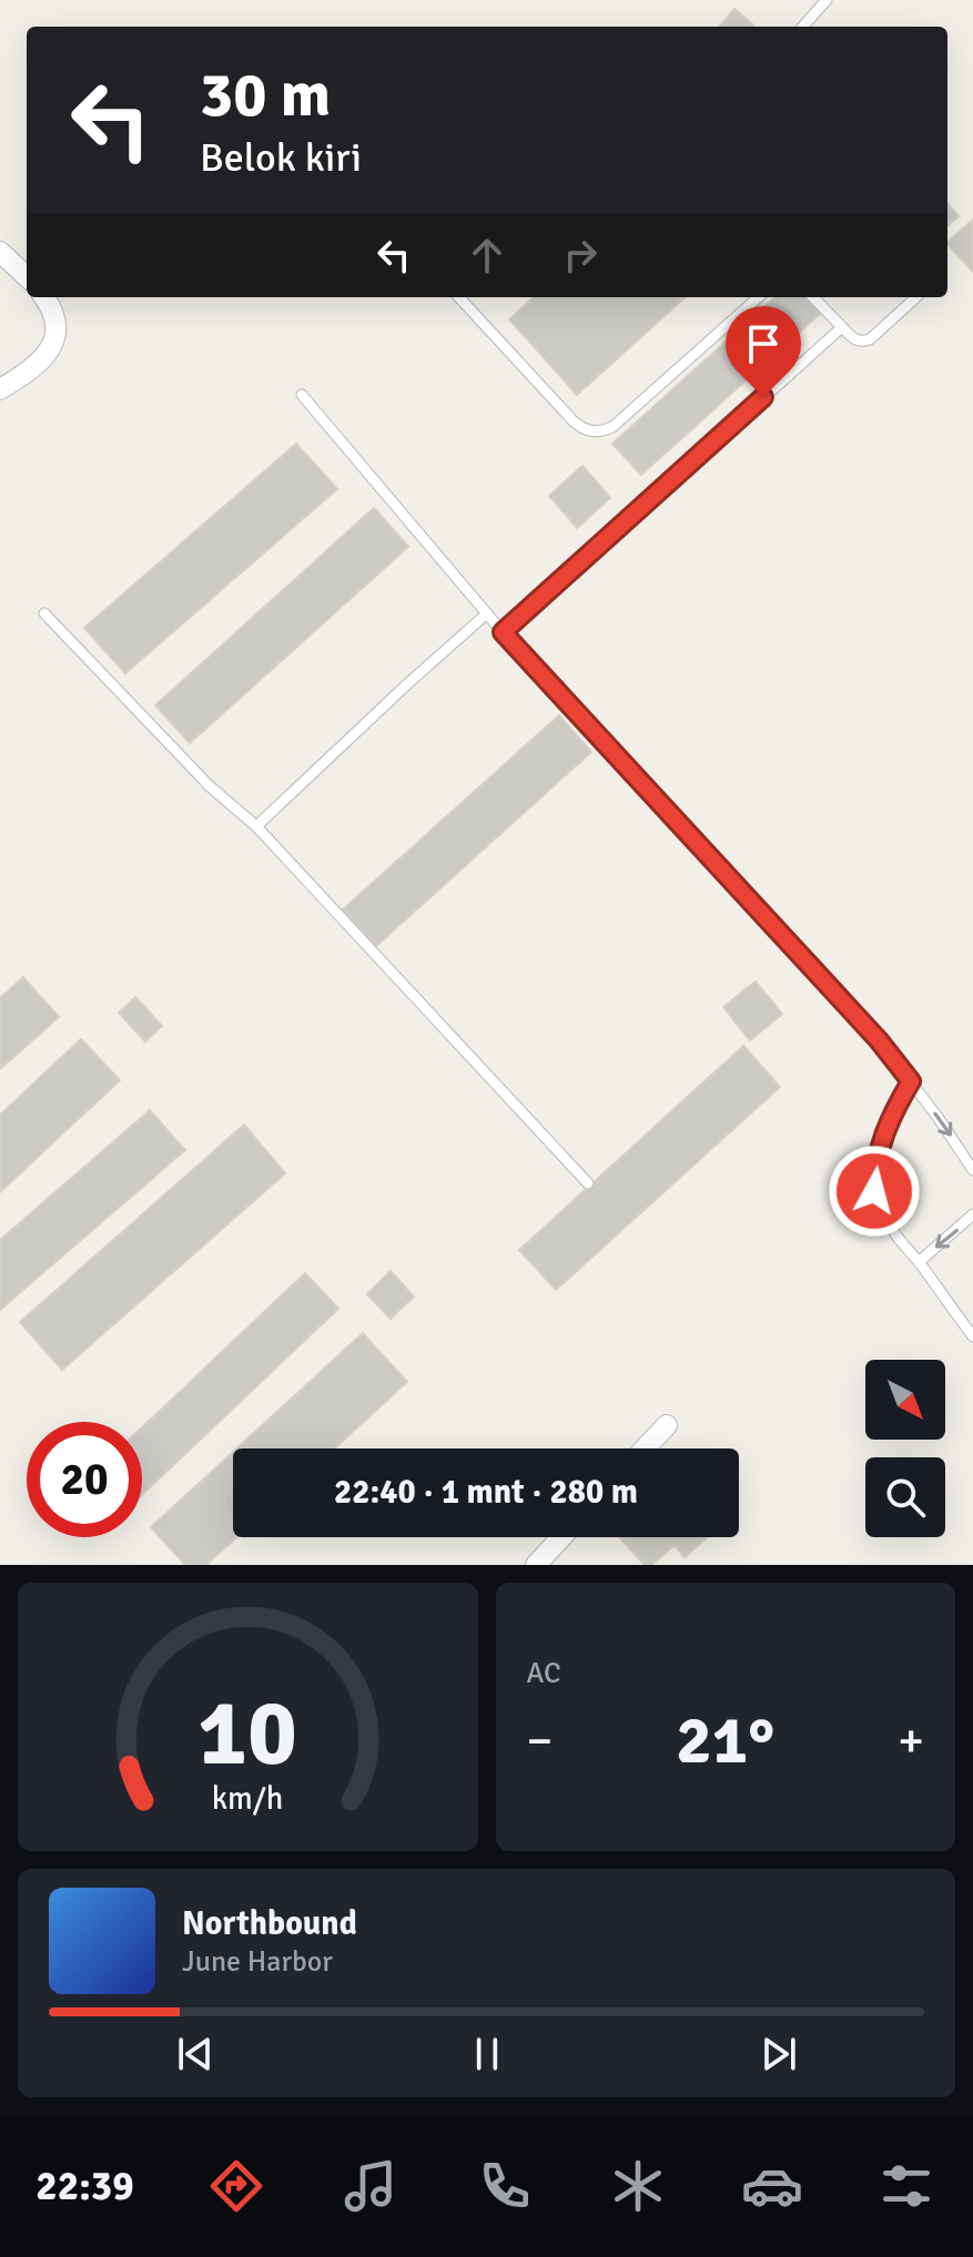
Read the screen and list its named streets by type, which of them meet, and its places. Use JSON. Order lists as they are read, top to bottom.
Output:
{
  "north": "bottom right",
  "page": {
    "turn": ["30 m", "Belok kiri"],
    "limit": "20",
    "trip": "22:40 · 1 mnt · 280 m",
    "tile": "AC",
    "heat": ["−", "21°", "+"],
    "song": ["Northbound", "June Harbor"],
    "tabs": "22:39",
    "gauge": ["10", "km/h"]
  }
}
